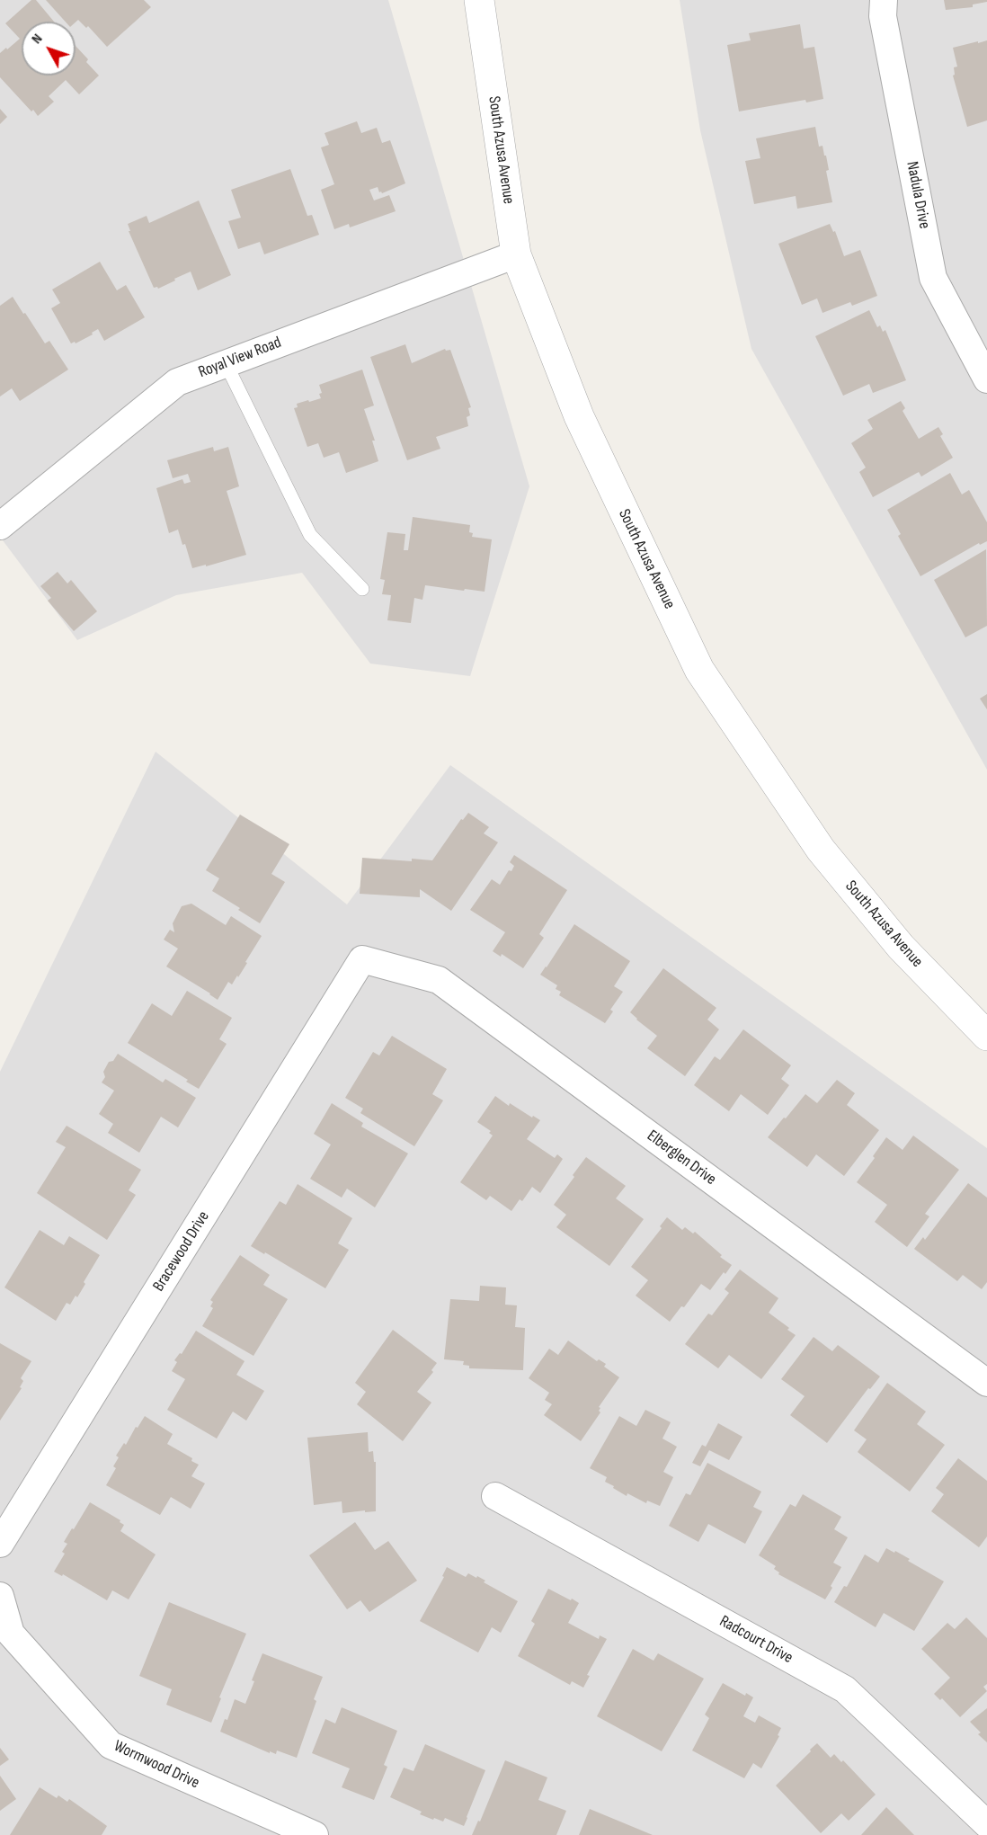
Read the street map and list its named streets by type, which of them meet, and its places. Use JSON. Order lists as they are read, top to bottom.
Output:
{
  "streets": {
    "street": [
      "South Azusa Avenue",
      "Nadula Drive",
      "Royal View Road",
      "Elberglen Drive",
      "Bracewood Drive",
      "Radcourt Drive",
      "Wormwood Drive"
    ]
  },
  "crossings": [
    ["South Azusa Avenue", "Royal View Road"],
    ["Elberglen Drive", "Bracewood Drive"]
  ],
  "north": "top left"
}
